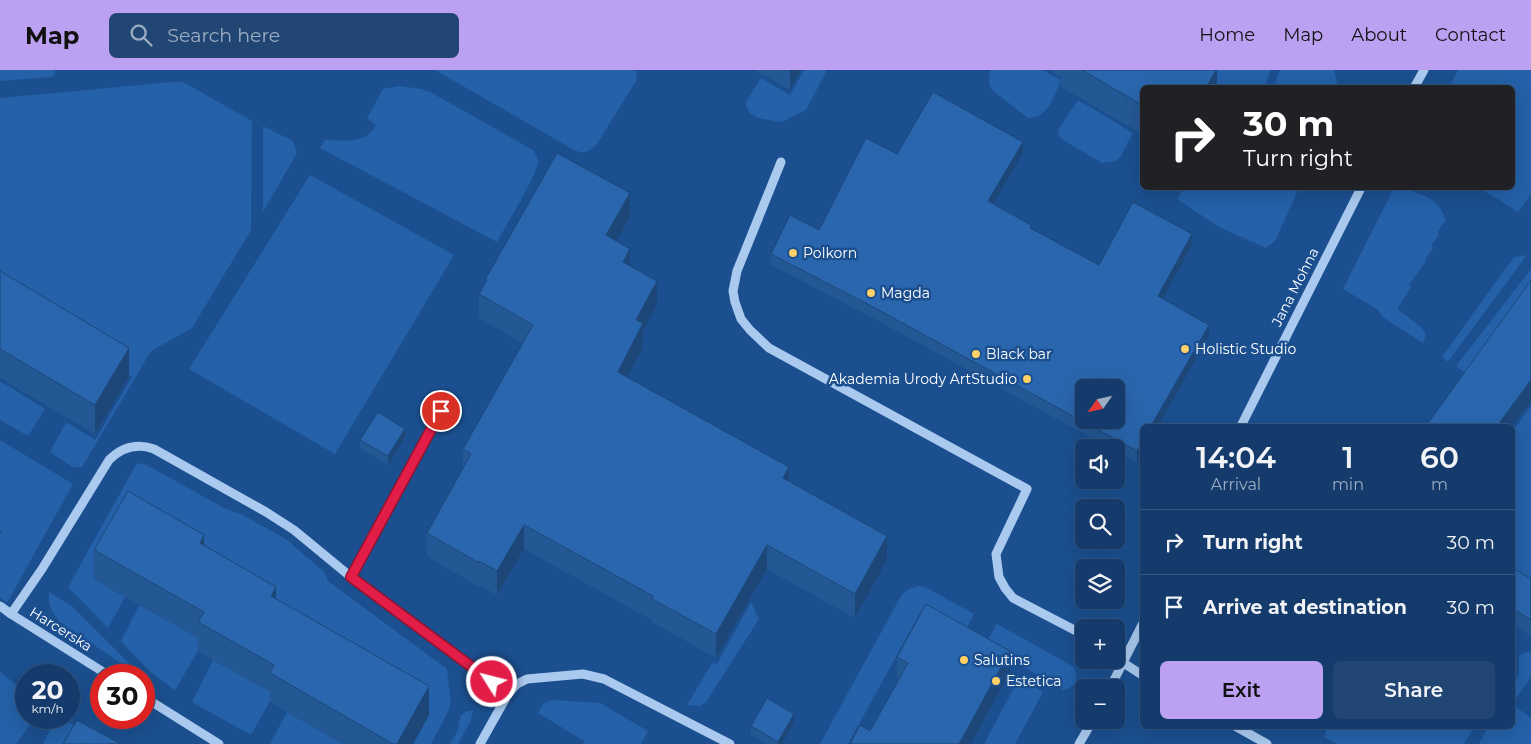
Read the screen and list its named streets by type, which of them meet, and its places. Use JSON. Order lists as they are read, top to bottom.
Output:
{
  "streets": {
    "street": ["Jana Mohna", "Harcerska"]
  },
  "places": [
    "Polkorn",
    "Magda",
    "Holistic Studio",
    "Black bar",
    "Akademia Urody ArtStudio",
    "Salutins",
    "Estetica"
  ],
  "north": "bottom left",
  "page": {
    "header": "Map",
    "search": "Search here",
    "nav": [
      "Home",
      "Map",
      "About",
      "Contact"
    ],
    "turn": ["30 m", "Turn right"],
    "map_buttons": ["+", "−"],
    "eta": [
      "14:04",
      "Arrival",
      "1",
      "min",
      "60",
      "m"
    ],
    "list": [
      {
        "name": "Turn right",
        "value": "30 m"
      },
      {
        "name": "Arrive at destination",
        "value": "30 m"
      }
    ],
    "buttons": ["Exit", "Share"],
    "speed": "20 km/h",
    "limit": "30"
  }
}
